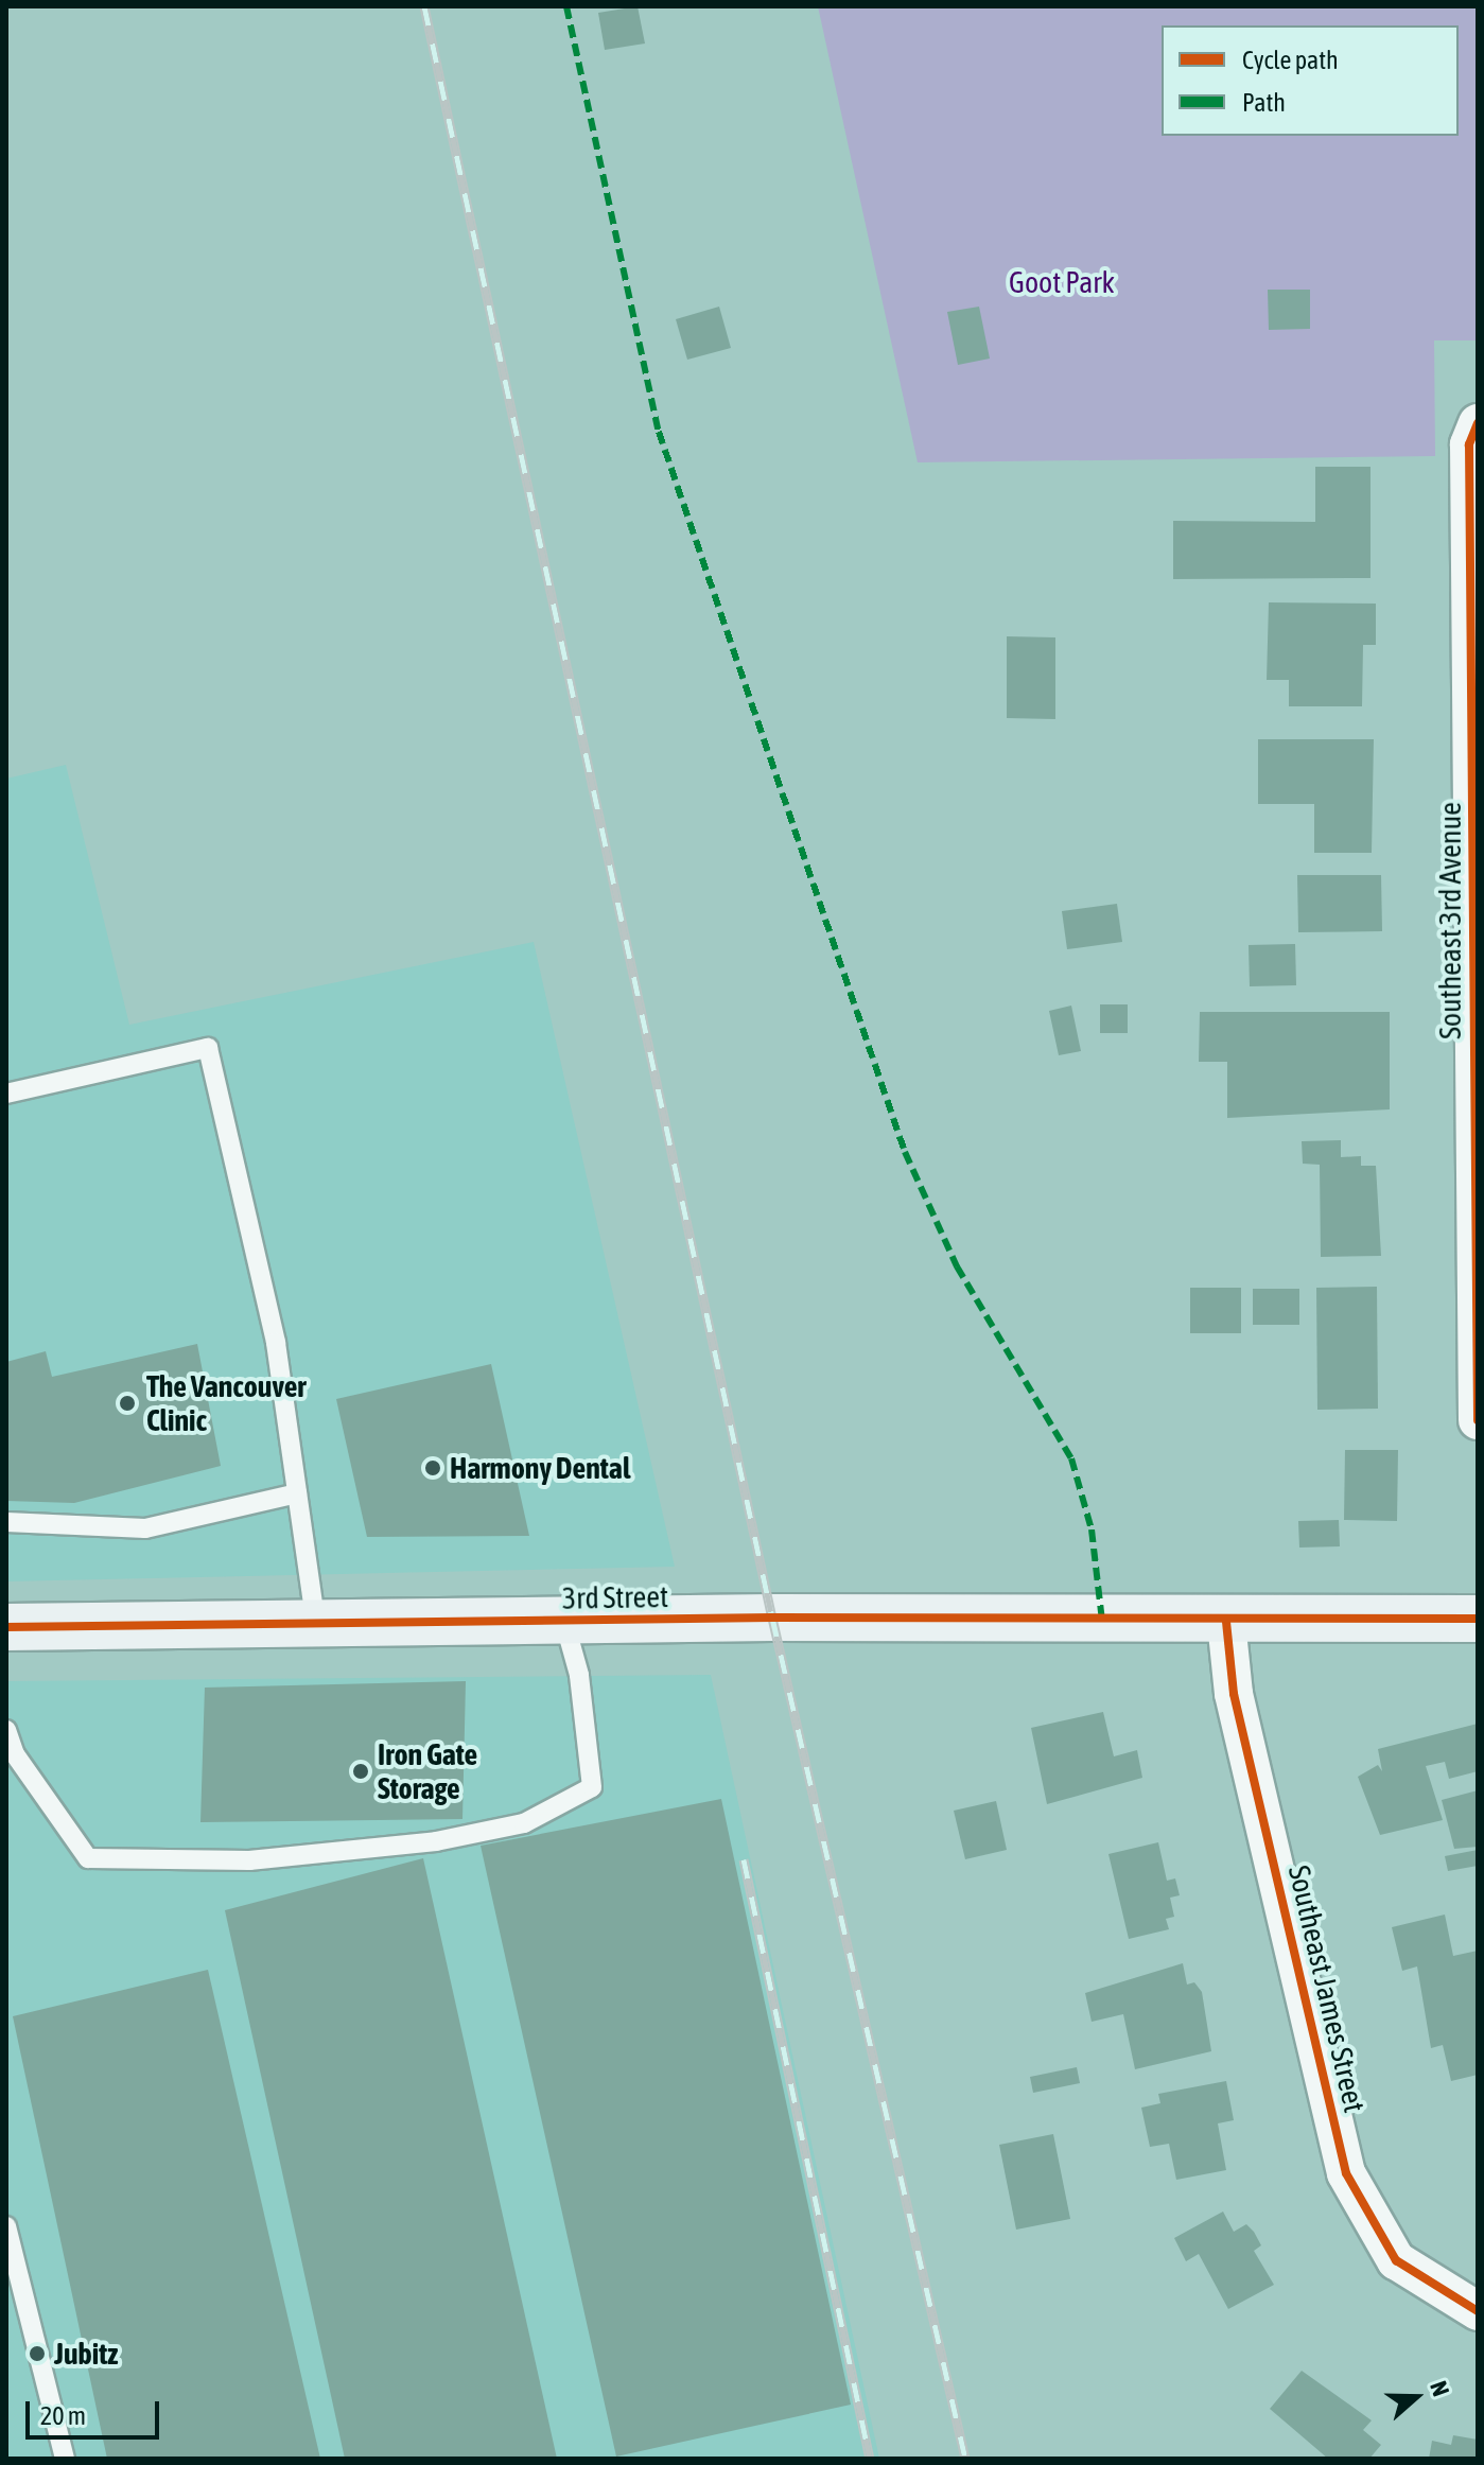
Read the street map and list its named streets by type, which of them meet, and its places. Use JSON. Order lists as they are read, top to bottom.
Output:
{
  "streets": {
    "street": ["Southeast 3rd Avenue", "3rd Street", "Southeast James Street"]
  },
  "crossings": [
    ["3rd Street", "Southeast James Street"]
  ],
  "parks": ["Goot Park"],
  "places": [
    "The Vancouver Clinic",
    "Harmony Dental",
    "Iron Gate Storage",
    "Jubitz"
  ],
  "legend": ["Cycle path", "Path"],
  "scale_bar": "20 m",
  "north": "right"
}
